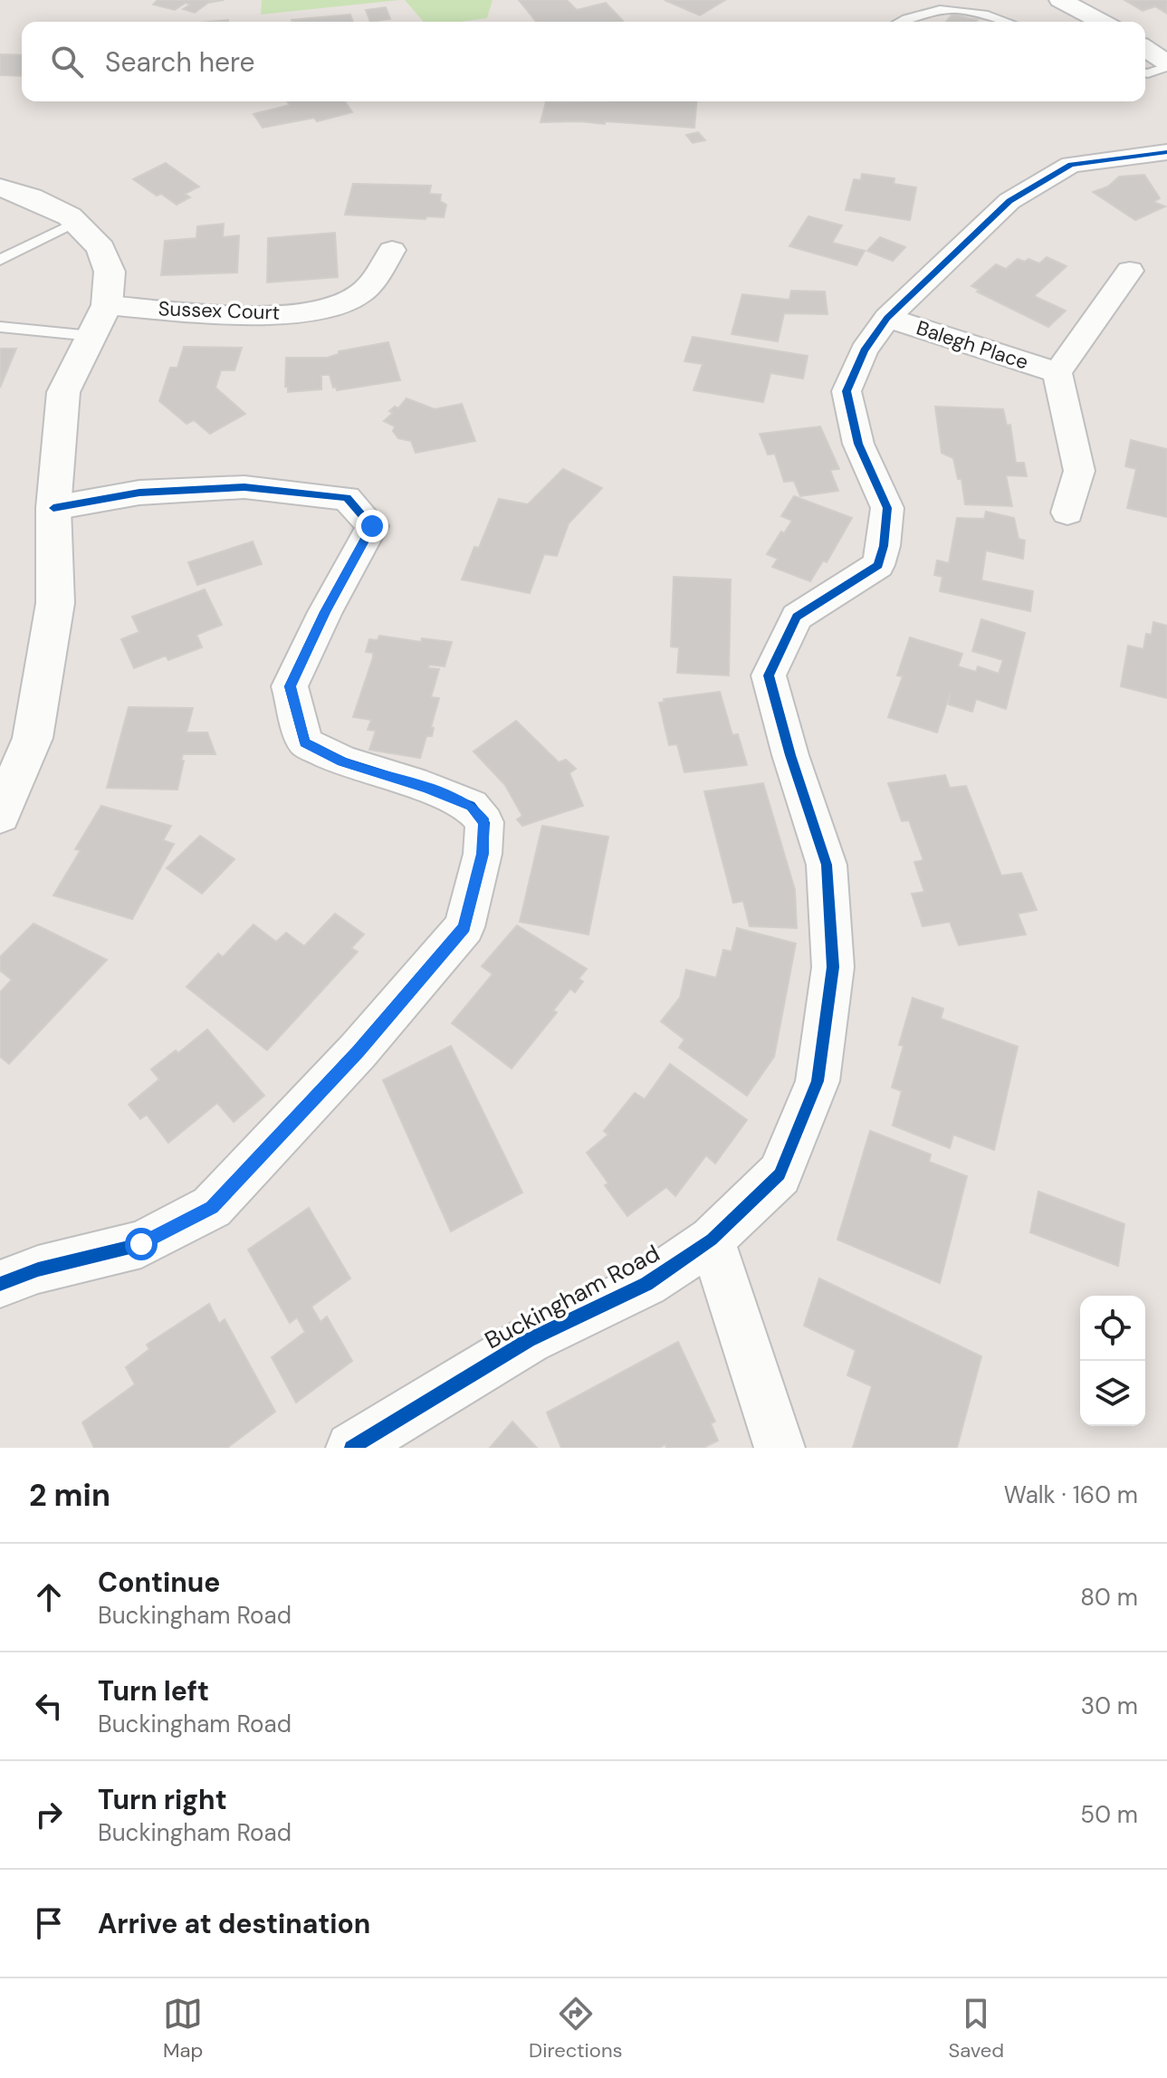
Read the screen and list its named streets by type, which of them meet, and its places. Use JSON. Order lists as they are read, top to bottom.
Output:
{
  "streets": {
    "street": ["Sussex Court", "Balegh Place", "Buckingham Road"]
  },
  "crossings": [
    ["Balegh Place", "Buckingham Road"]
  ],
  "page": {
    "search": "Search here",
    "heading": ["2 min", "Walk · 160 m"],
    "list": [
      ["Continue", "Buckingham Road", "80 m"],
      ["Turn left", "Buckingham Road", "30 m"],
      ["Turn right", "Buckingham Road", "50 m"],
      "Arrive at destination"
    ],
    "nav": ["Map", "Directions", "Saved"]
  }
}
